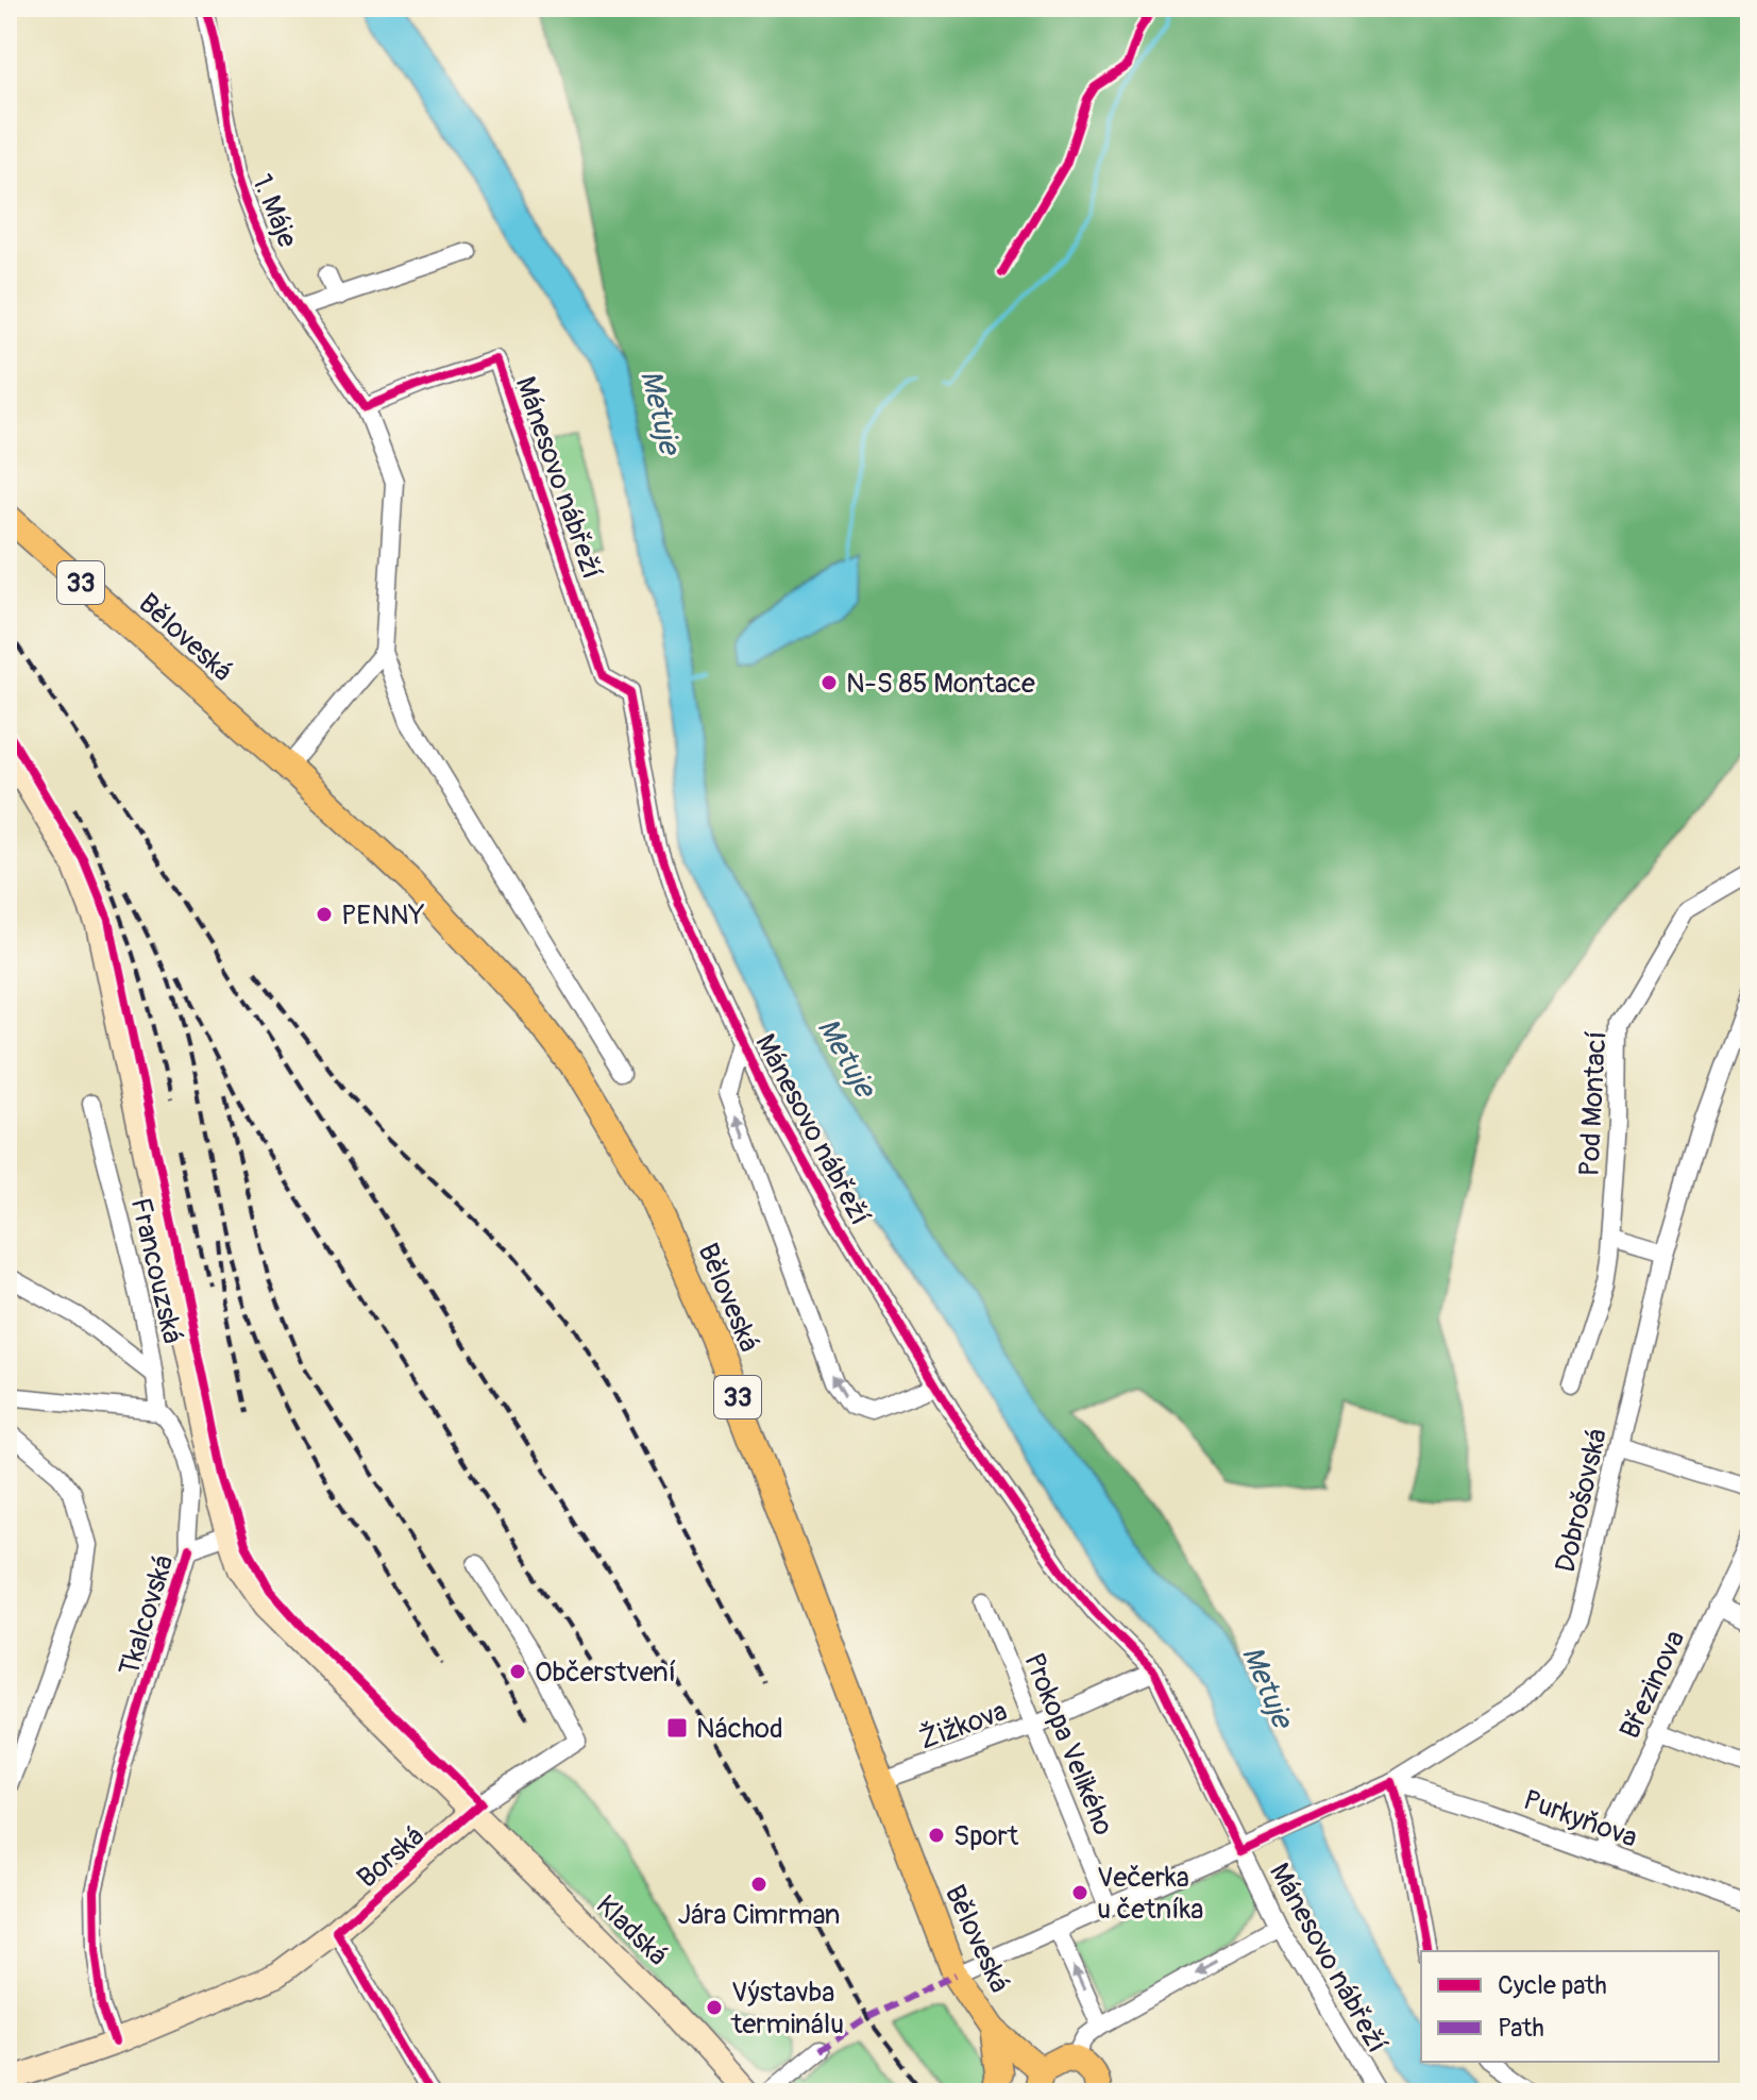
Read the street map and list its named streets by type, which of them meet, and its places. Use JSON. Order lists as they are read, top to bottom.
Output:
{
  "streets": {
    "main road": [
      "33",
      "Běloveská",
      "Borská",
      "Kladská"
    ],
    "street": [
      "1. Máje",
      "Mánesovo nábřeží",
      "Pod Montací",
      "Francouzská",
      "Dobrošovská",
      "Tkalcovská",
      "Březinova",
      "Žižkova",
      "Prokopa Velikého",
      "Purkyňova"
    ]
  },
  "crossings": [
    ["1. Máje", "Mánesovo nábřeží"],
    ["Mánesovo nábřeží", "Dobrošovská"],
    ["Mánesovo nábřeží", "Žižkova"],
    ["Běloveská", "Dobrošovská"],
    ["Běloveská", "Žižkova"],
    ["Francouzská", "Tkalcovská"],
    ["Dobrošovská", "Prokopa Velikého"],
    ["Dobrošovská", "Purkyňova"],
    ["Tkalcovská", "Borská"],
    ["Tkalcovská", "Kladská"],
    ["Březinova", "Purkyňova"],
    ["Žižkova", "Prokopa Velikého"],
    ["Borská", "Kladská"]
  ],
  "water": ["Metuje"],
  "places": {
    "other": [
      "N-S 85 Montace",
      "PENNY",
      "Občerstvení",
      "Sport",
      "Jára Cimrman",
      "Večerka u četníka",
      "Výstavba terminálu"
    ],
    "transit": ["Náchod"]
  },
  "legend": ["Cycle path", "Path"]
}
